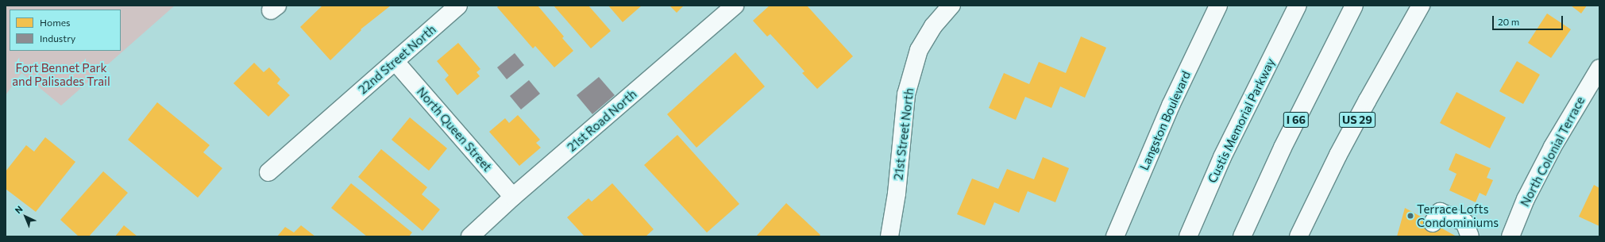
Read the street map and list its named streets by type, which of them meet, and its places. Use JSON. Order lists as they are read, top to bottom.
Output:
{
  "streets": {
    "main road": [
      "22nd Street North",
      "I 66",
      "US 29",
      "21st Road North",
      "Langston Boulevard",
      "Custis Memorial Parkway",
      "North Queen Street",
      "21st Street North",
      "North Colonial Terrace"
    ]
  },
  "crossings": [
    ["22nd Street North", "North Queen Street"],
    ["21st Road North", "North Queen Street"]
  ],
  "parks": ["Fort Bennet Park and Palisades Trail"],
  "places": ["Terrace Lofts Condominiums"],
  "legend": ["Homes", "Industry"],
  "scale_bar": "20 m",
  "north": "top left"
}
